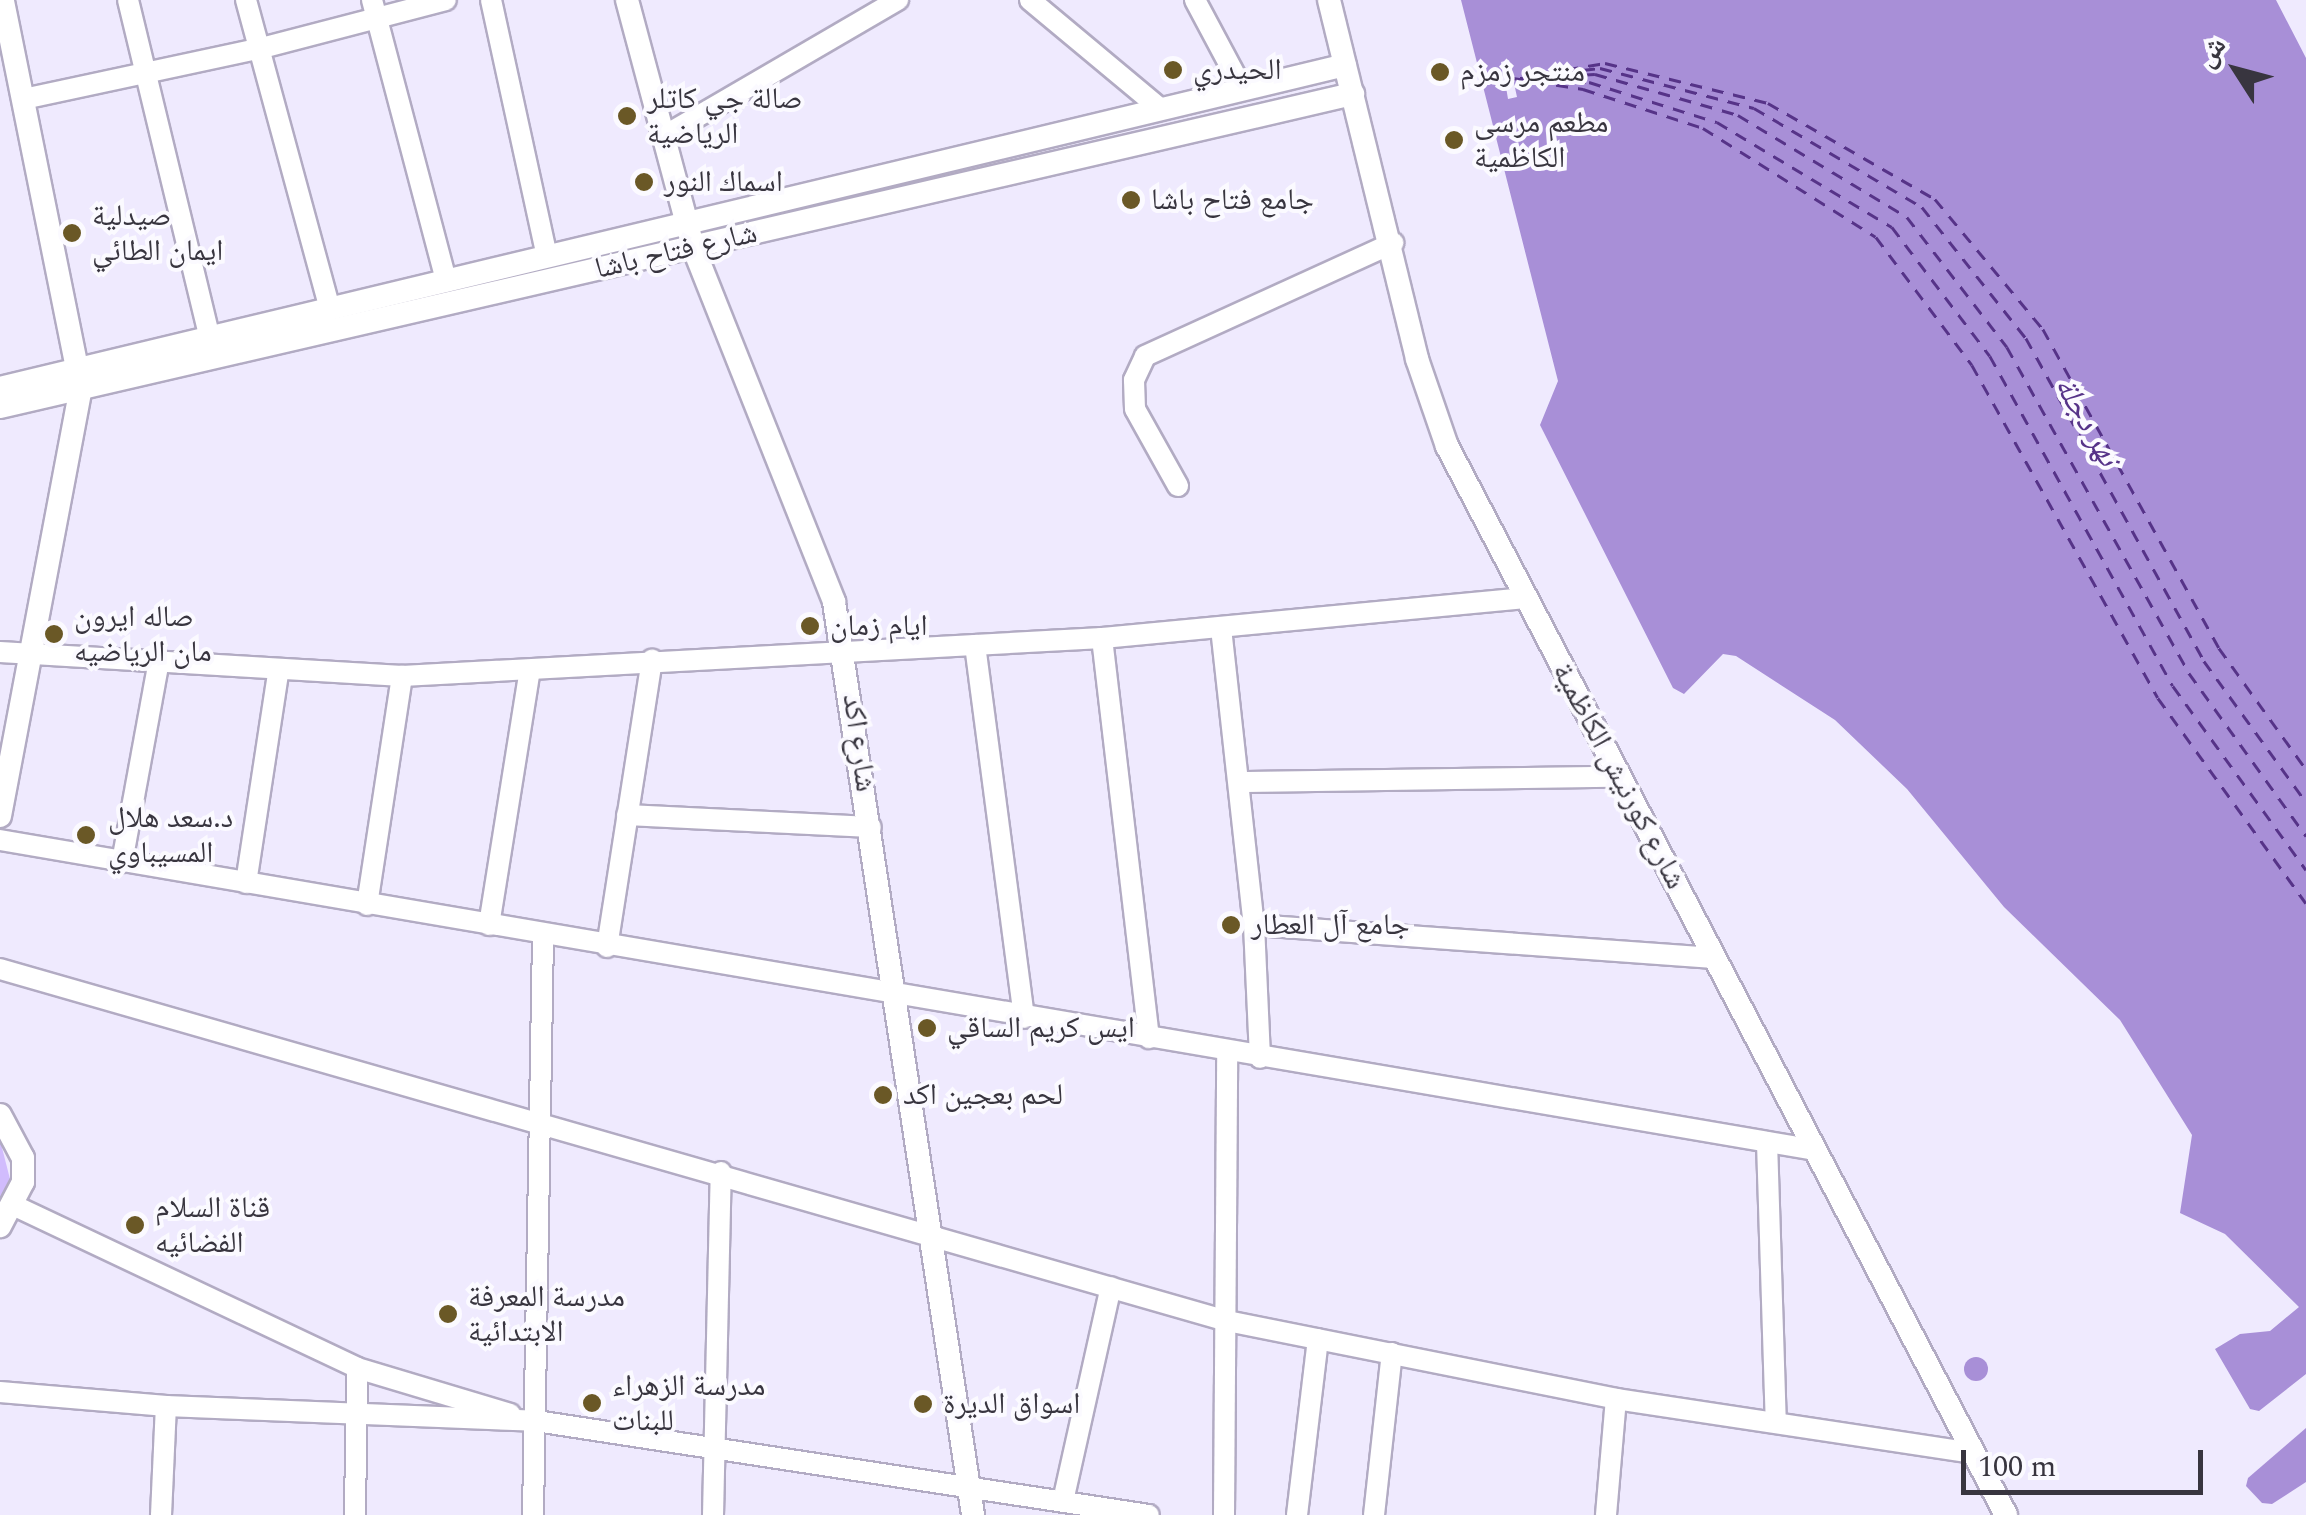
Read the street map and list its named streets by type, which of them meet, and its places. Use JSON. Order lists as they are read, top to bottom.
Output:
{
  "streets": {
    "street": ["شارع فتاح باشا", "شارع اكد", "شارع كورنيش الكاظمية"]
  },
  "crossings": [
    ["شارع فتاح باشا", "شارع اكد"],
    ["شارع فتاح باشا", "شارع كورنيش الكاظمية"]
  ],
  "water": ["نهر دجلة"],
  "places": [
    "الحيدري",
    "منتجر زمزم",
    "صالة جي كاتلر الرياضية",
    "مطعم مرسى الكاظمية",
    "اسماك النور",
    "جامع فتاح باشا",
    "صيدلية ايمان الطائي",
    "ايام زمان",
    "صاله ايرون مان الرياضيه",
    "د.سعد هلال المسيباوي",
    "جامع آل العطار",
    "ايس كريم الساقي",
    "لحم بعجين اكد",
    "قناة السلام الفضائيه",
    "مدرسة المعرفة الابتدائية",
    "مدرسة الزهراء للبنات",
    "اسواق الديرة"
  ],
  "scale_bar": "100 m",
  "north": "top left"
}
